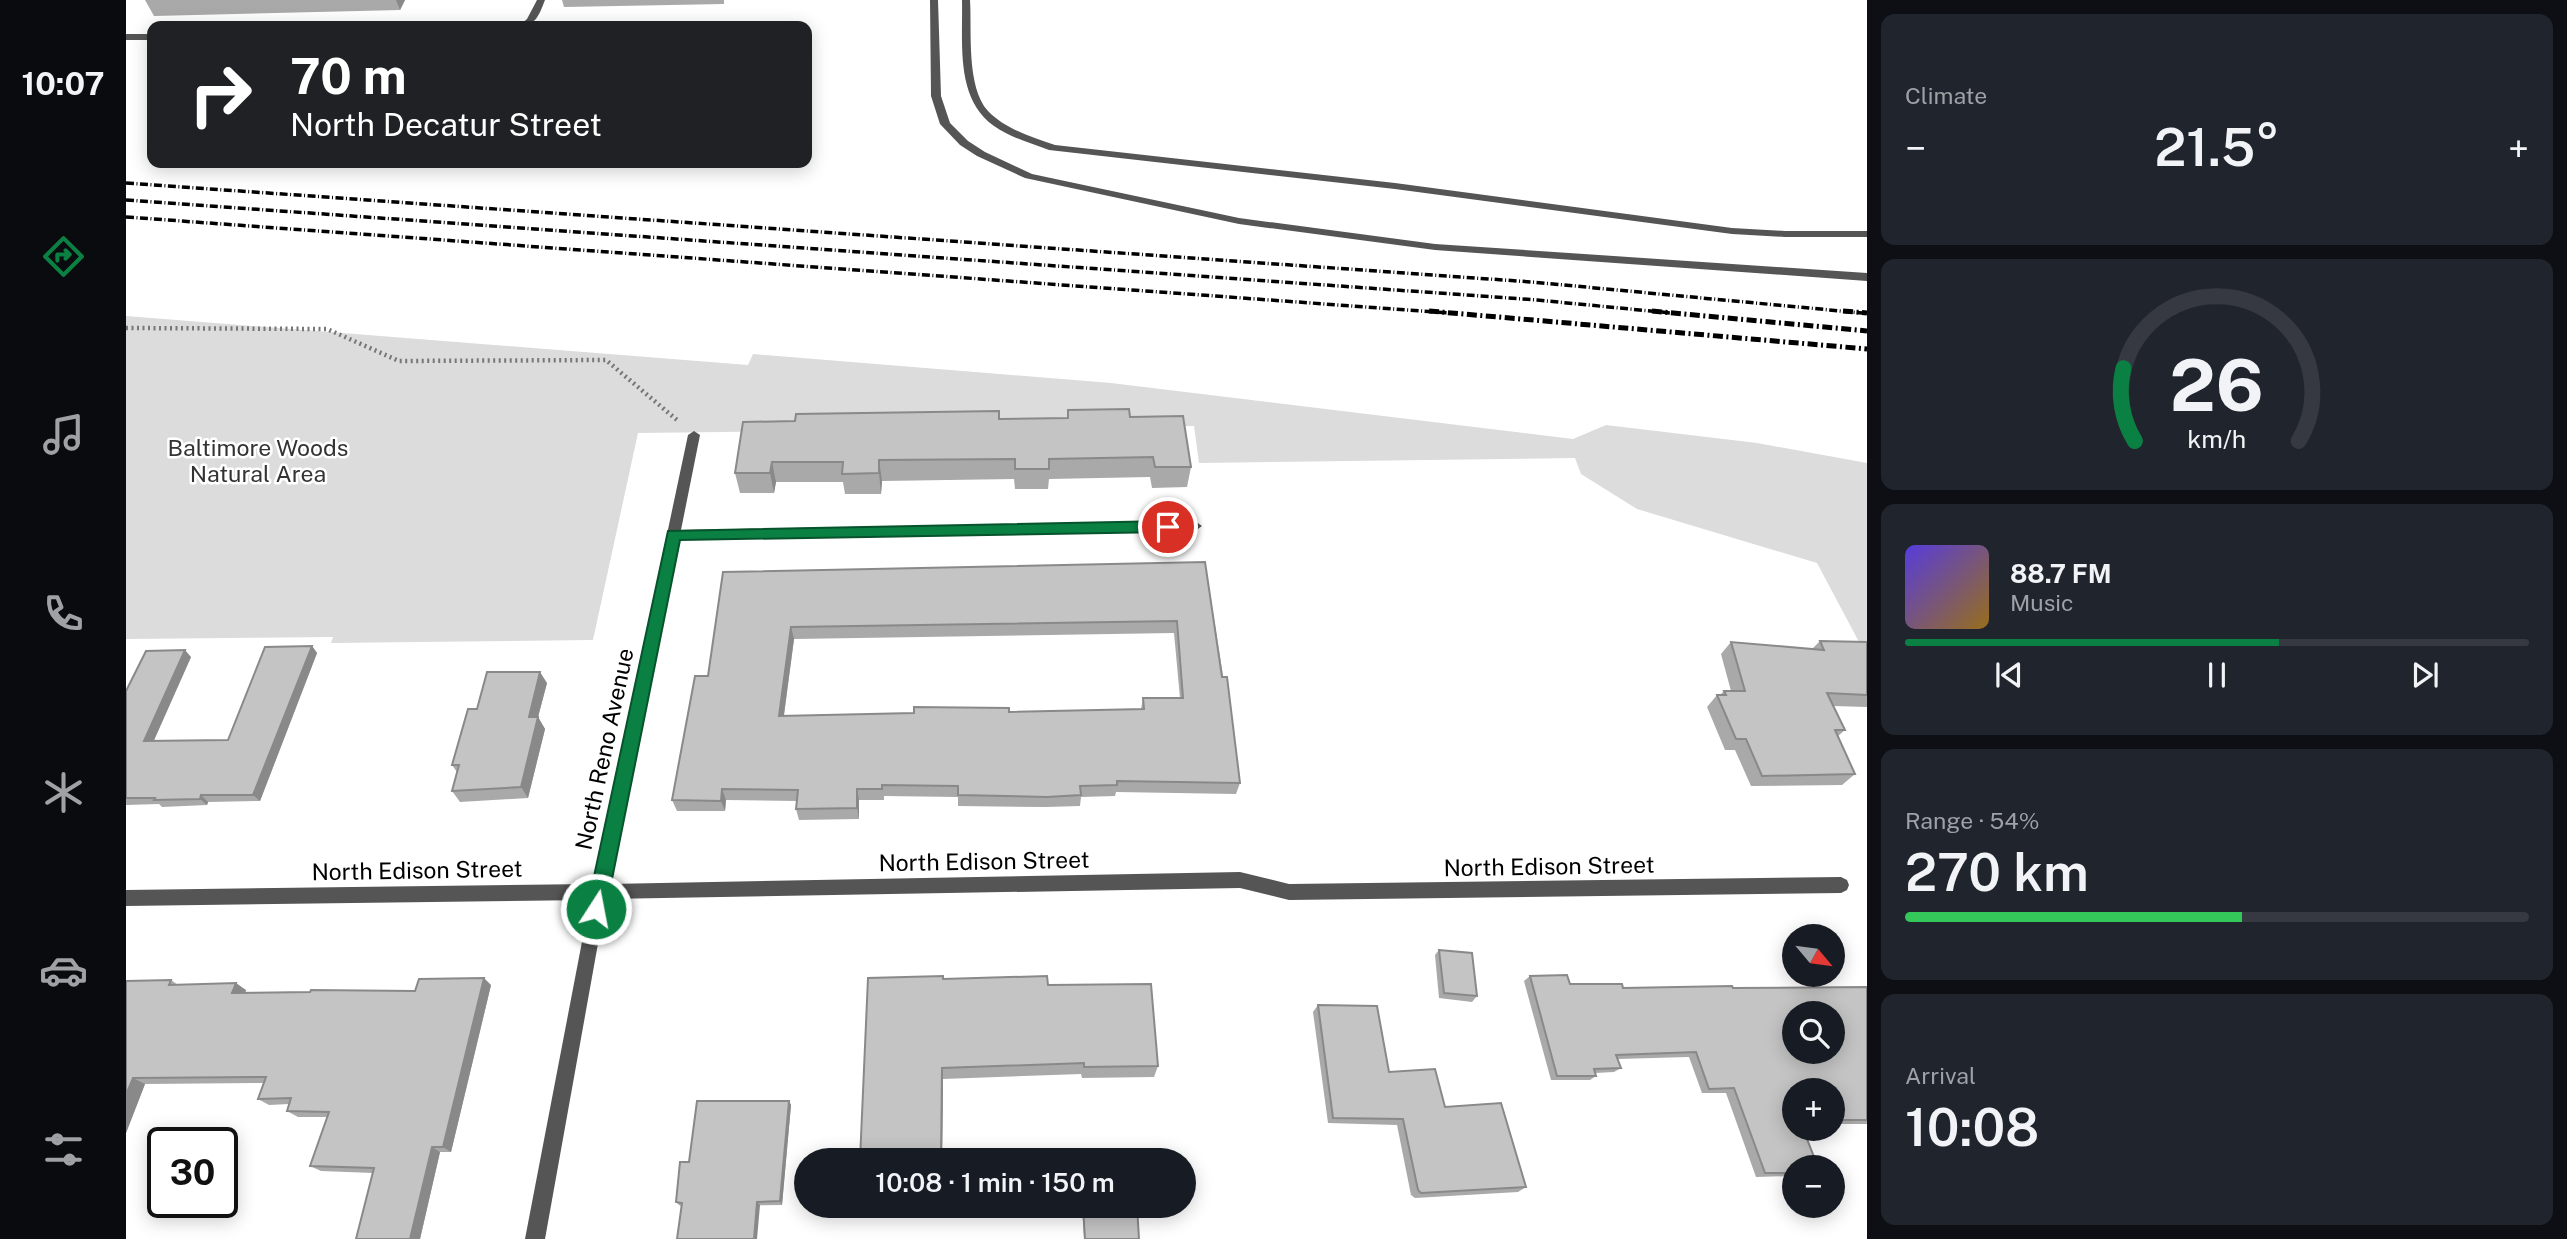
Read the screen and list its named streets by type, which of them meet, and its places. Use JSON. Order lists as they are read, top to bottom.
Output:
{
  "streets": {
    "street": ["North Reno Avenue", "North Edison Street"]
  },
  "crossings": [
    ["North Reno Avenue", "North Edison Street"]
  ],
  "parks": ["Baltimore Woods Natural Area"],
  "north": "bottom right",
  "page": {
    "tabs": "10:07",
    "tile": [
      "Climate",
      ["Range · 54%", "270 km"],
      ["Arrival", "10:08"]
    ],
    "turn": ["70 m", "North Decatur Street"],
    "heat": ["−", "21.5°", "+"],
    "song": ["88.7 FM", "Music"],
    "map_buttons": ["+", "−"],
    "limit": "30",
    "trip": "10:08 · 1 min · 150 m",
    "gauge": ["26", "km/h"]
  }
}
